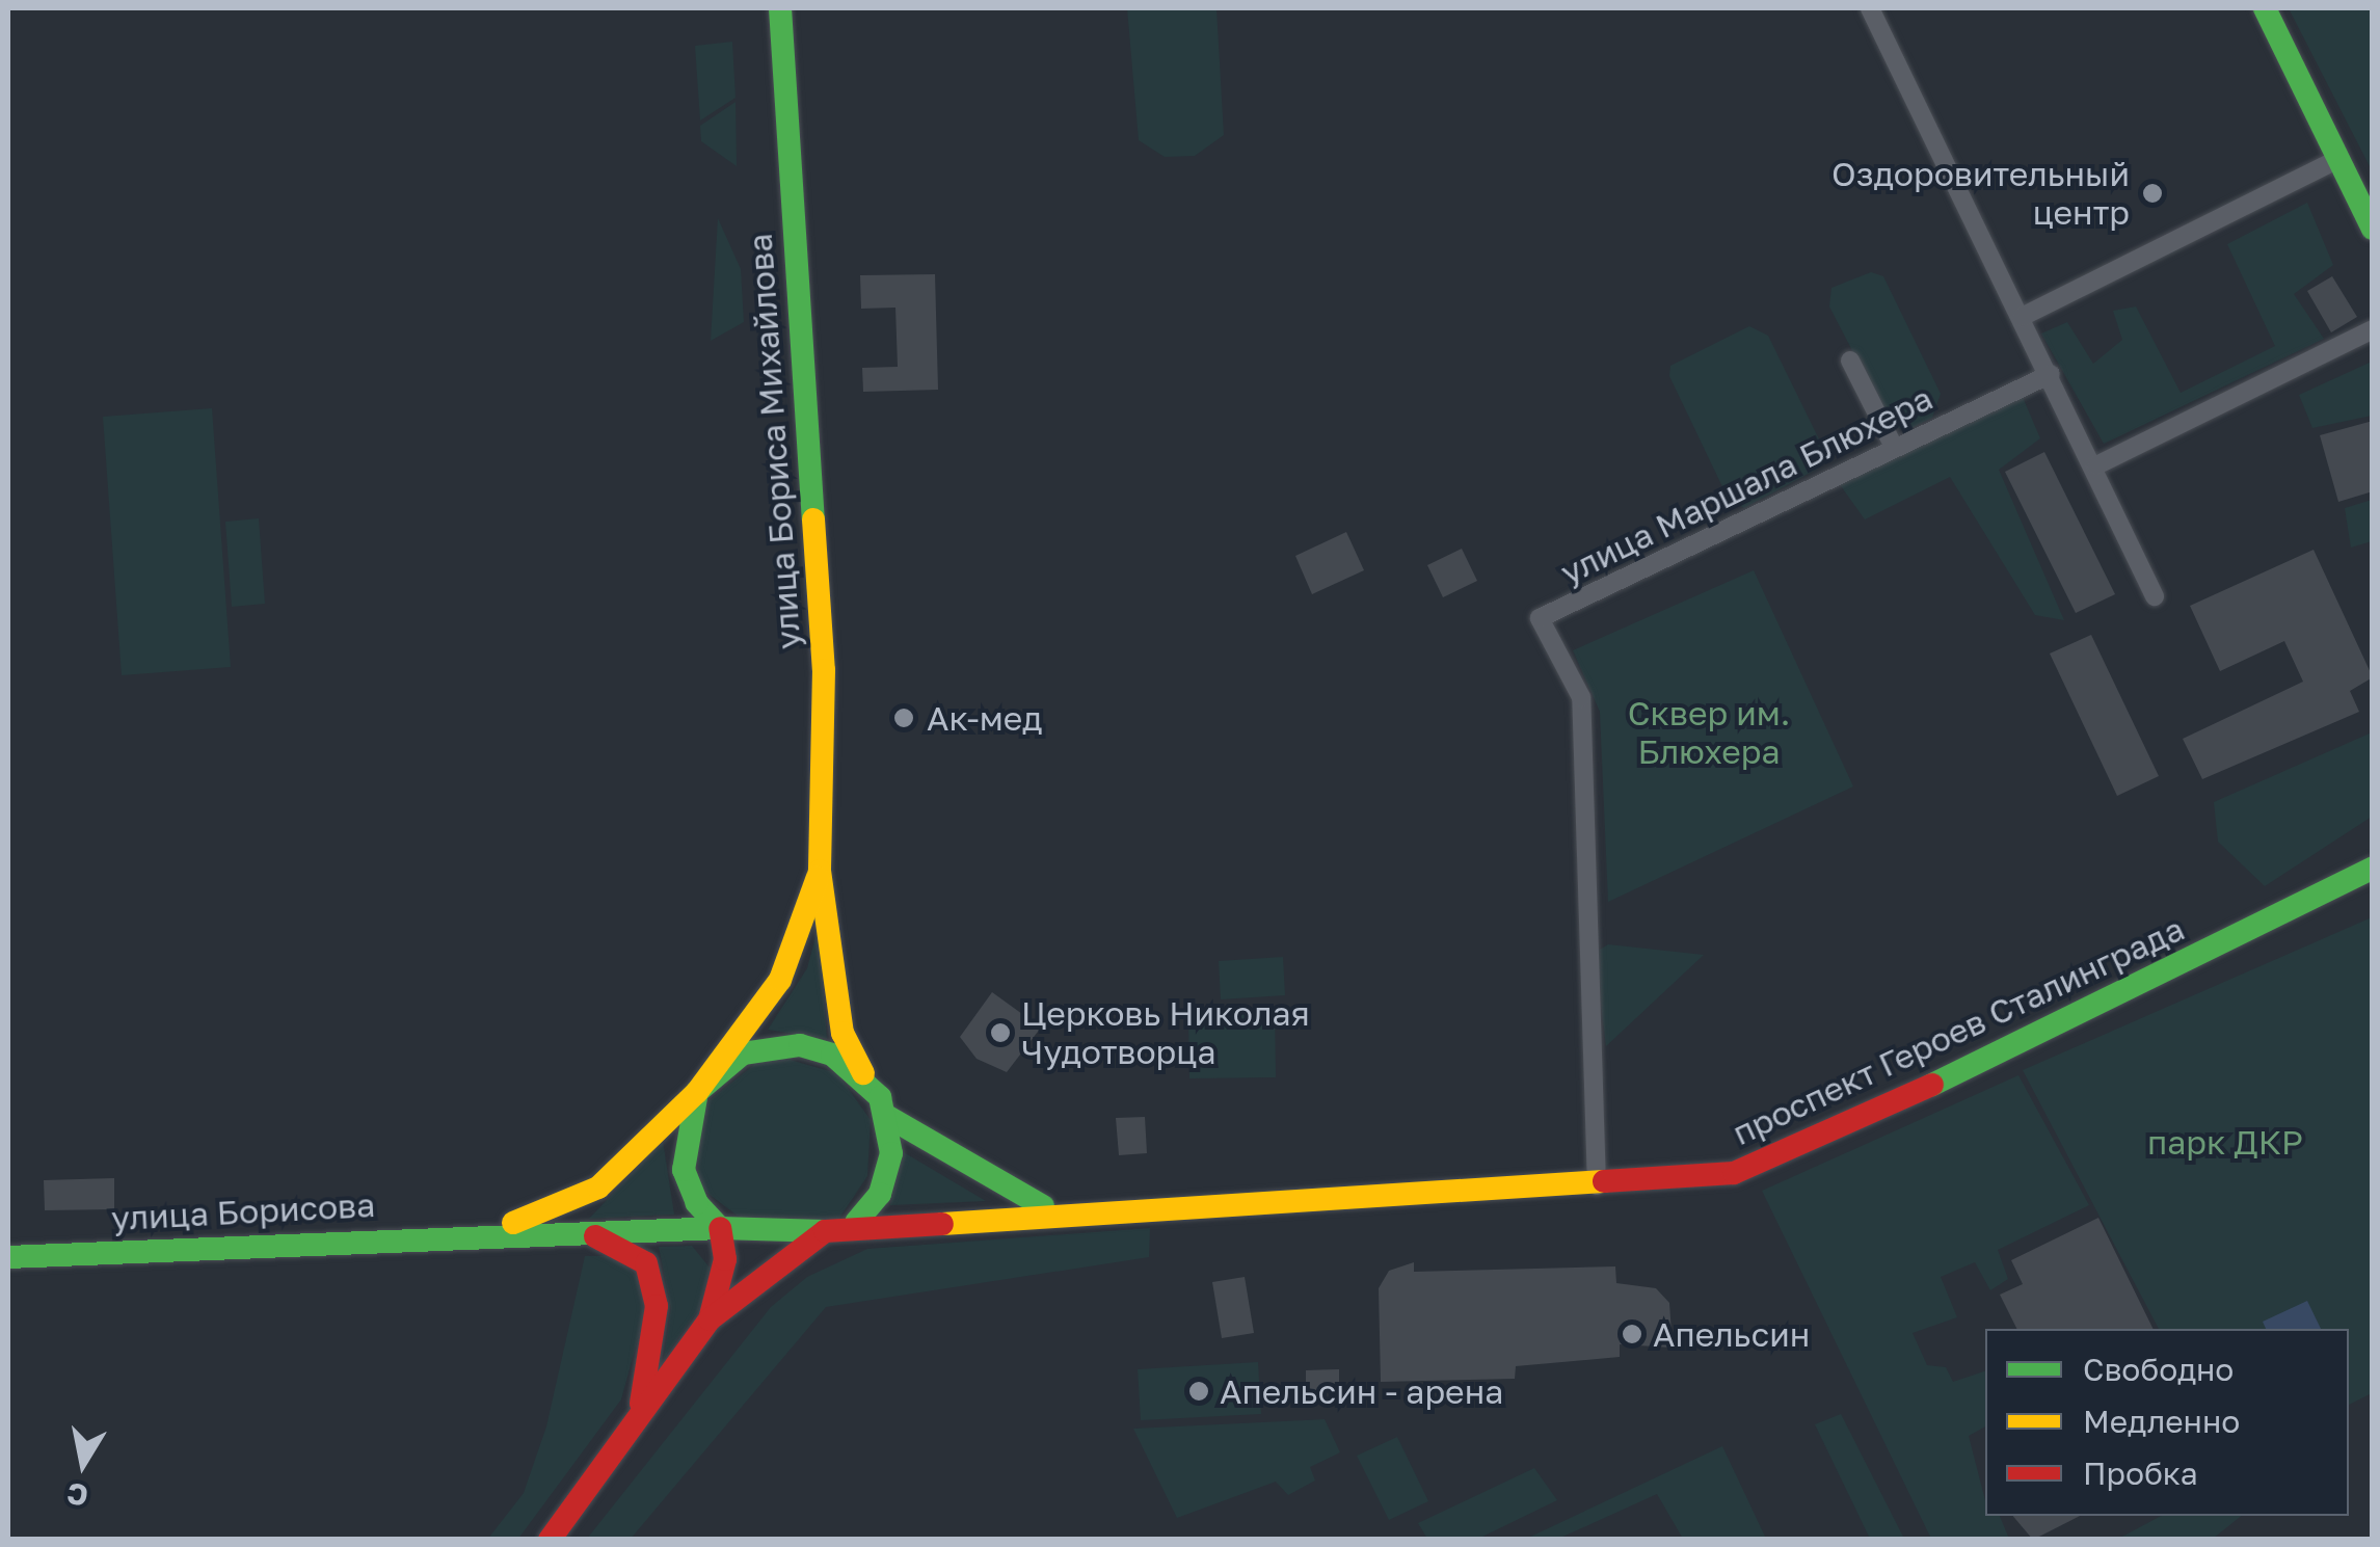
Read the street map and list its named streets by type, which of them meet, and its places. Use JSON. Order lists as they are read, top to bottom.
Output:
{
  "streets": {
    "main road": ["улица Бориса Михайлова", "проспект Героев Сталинграда", "улица Борисова"],
    "street": ["улица Маршала Блюхера"]
  },
  "crossings": [
    ["улица Бориса Михайлова", "проспект Героев Сталинграда"],
    ["улица Бориса Михайлова", "улица Борисова"],
    ["улица Маршала Блюхера", "проспект Героев Сталинграда"],
    ["проспект Героев Сталинграда", "улица Борисова"]
  ],
  "parks": ["Сквер им. Блюхера", "парк ДКР"],
  "places": [
    "Оздоровительный центр",
    "Ак-мед",
    "Церковь Николая Чудотворца",
    "Апельсин",
    "Апельсин - арена"
  ],
  "legend": ["Свободно", "Медленно", "Пробка"],
  "north": "bottom"
}
